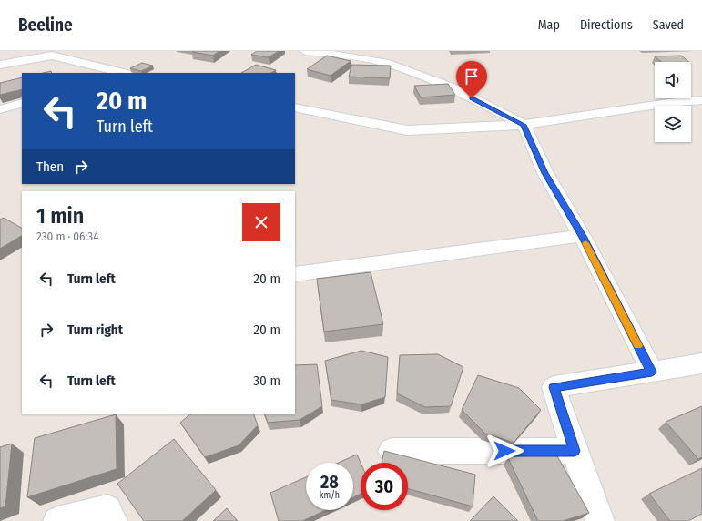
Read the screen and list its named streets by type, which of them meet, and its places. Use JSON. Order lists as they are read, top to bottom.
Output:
{
  "page": {
    "header": "Beeline",
    "nav": ["Map", "Directions", "Saved"],
    "turn": ["20 m", "Turn left"],
    "then": "Then",
    "heading": ["1 min", "230 m · 06:34"],
    "list": [
      {
        "name": "Turn left",
        "value": "20 m"
      },
      {
        "name": "Turn right",
        "value": "20 m"
      },
      {
        "name": "Turn left",
        "value": "30 m"
      }
    ],
    "speed": "28 km/h",
    "limit": "30"
  }
}
